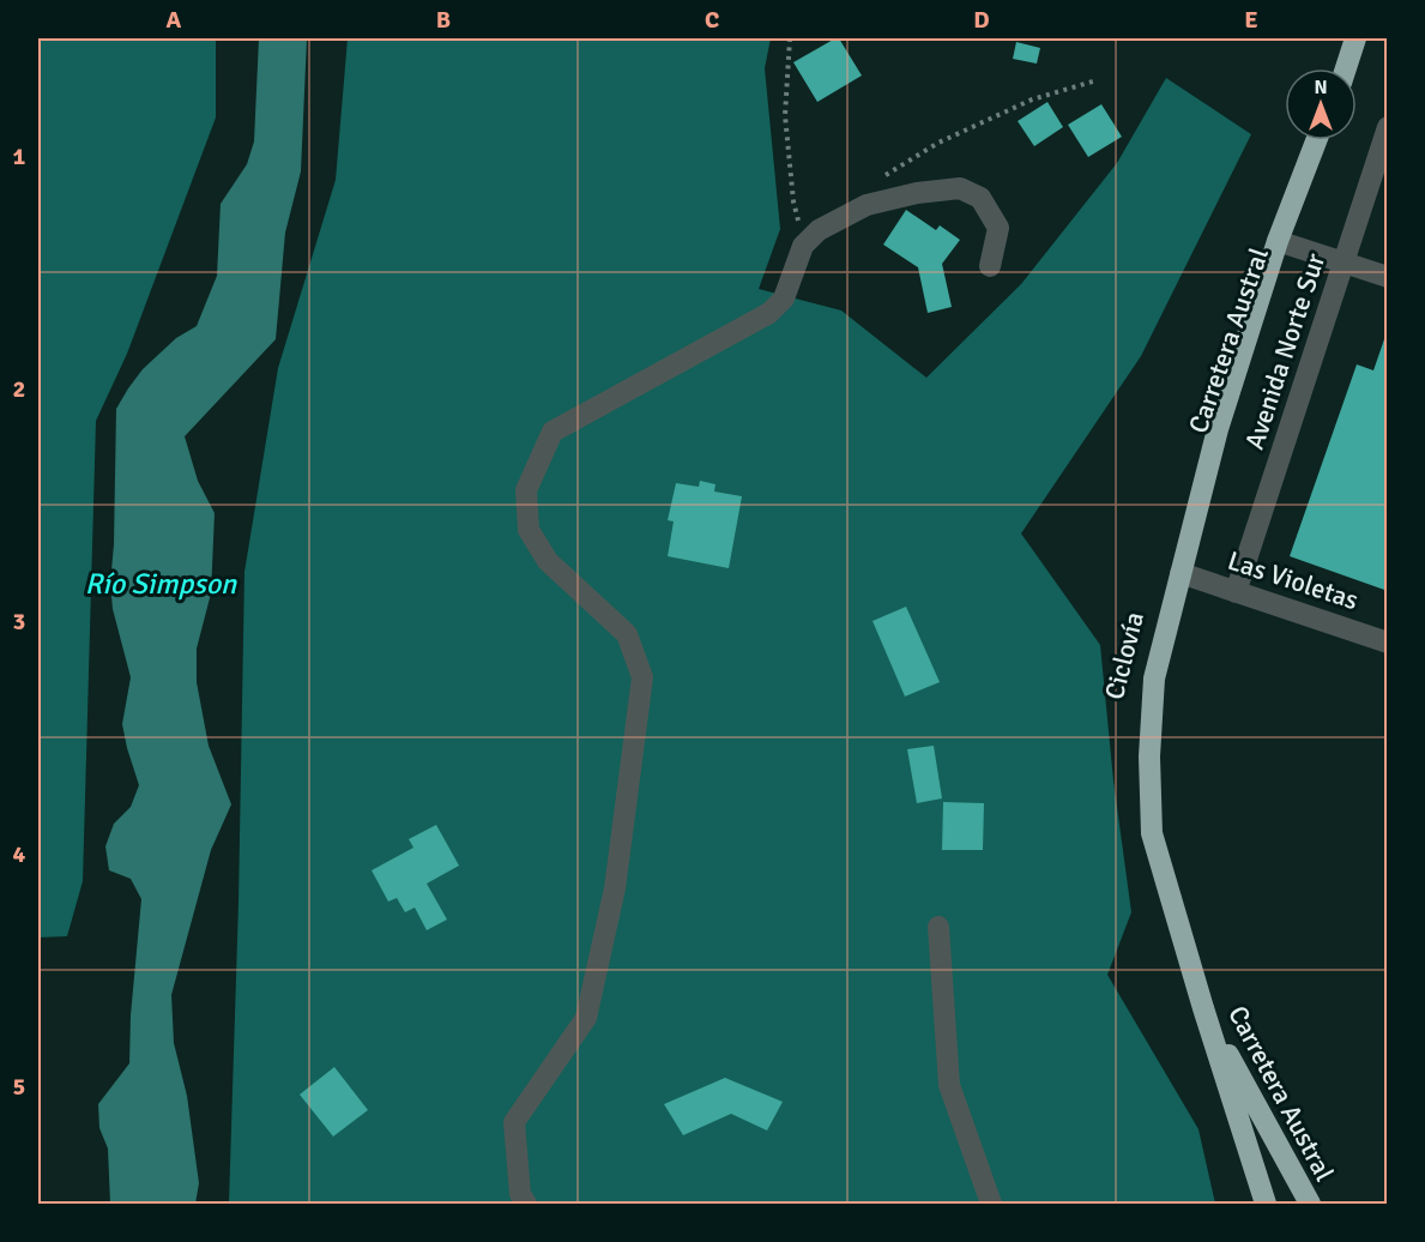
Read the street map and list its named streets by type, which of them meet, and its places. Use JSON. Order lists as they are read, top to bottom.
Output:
{
  "streets": {
    "highway": ["Carretera Austral"],
    "street": ["Avenida Norte Sur", "Las Violetas"]
  },
  "crossings": [
    ["Carretera Austral", "Las Violetas"],
    ["Avenida Norte Sur", "Las Violetas"]
  ],
  "water": ["Río Simpson"],
  "north": "top",
  "grid": {
    "columns": [
      "A",
      "B",
      "C",
      "D",
      "E"
    ],
    "rows": [
      "1",
      "2",
      "3",
      "4",
      "5"
    ]
  }
}
